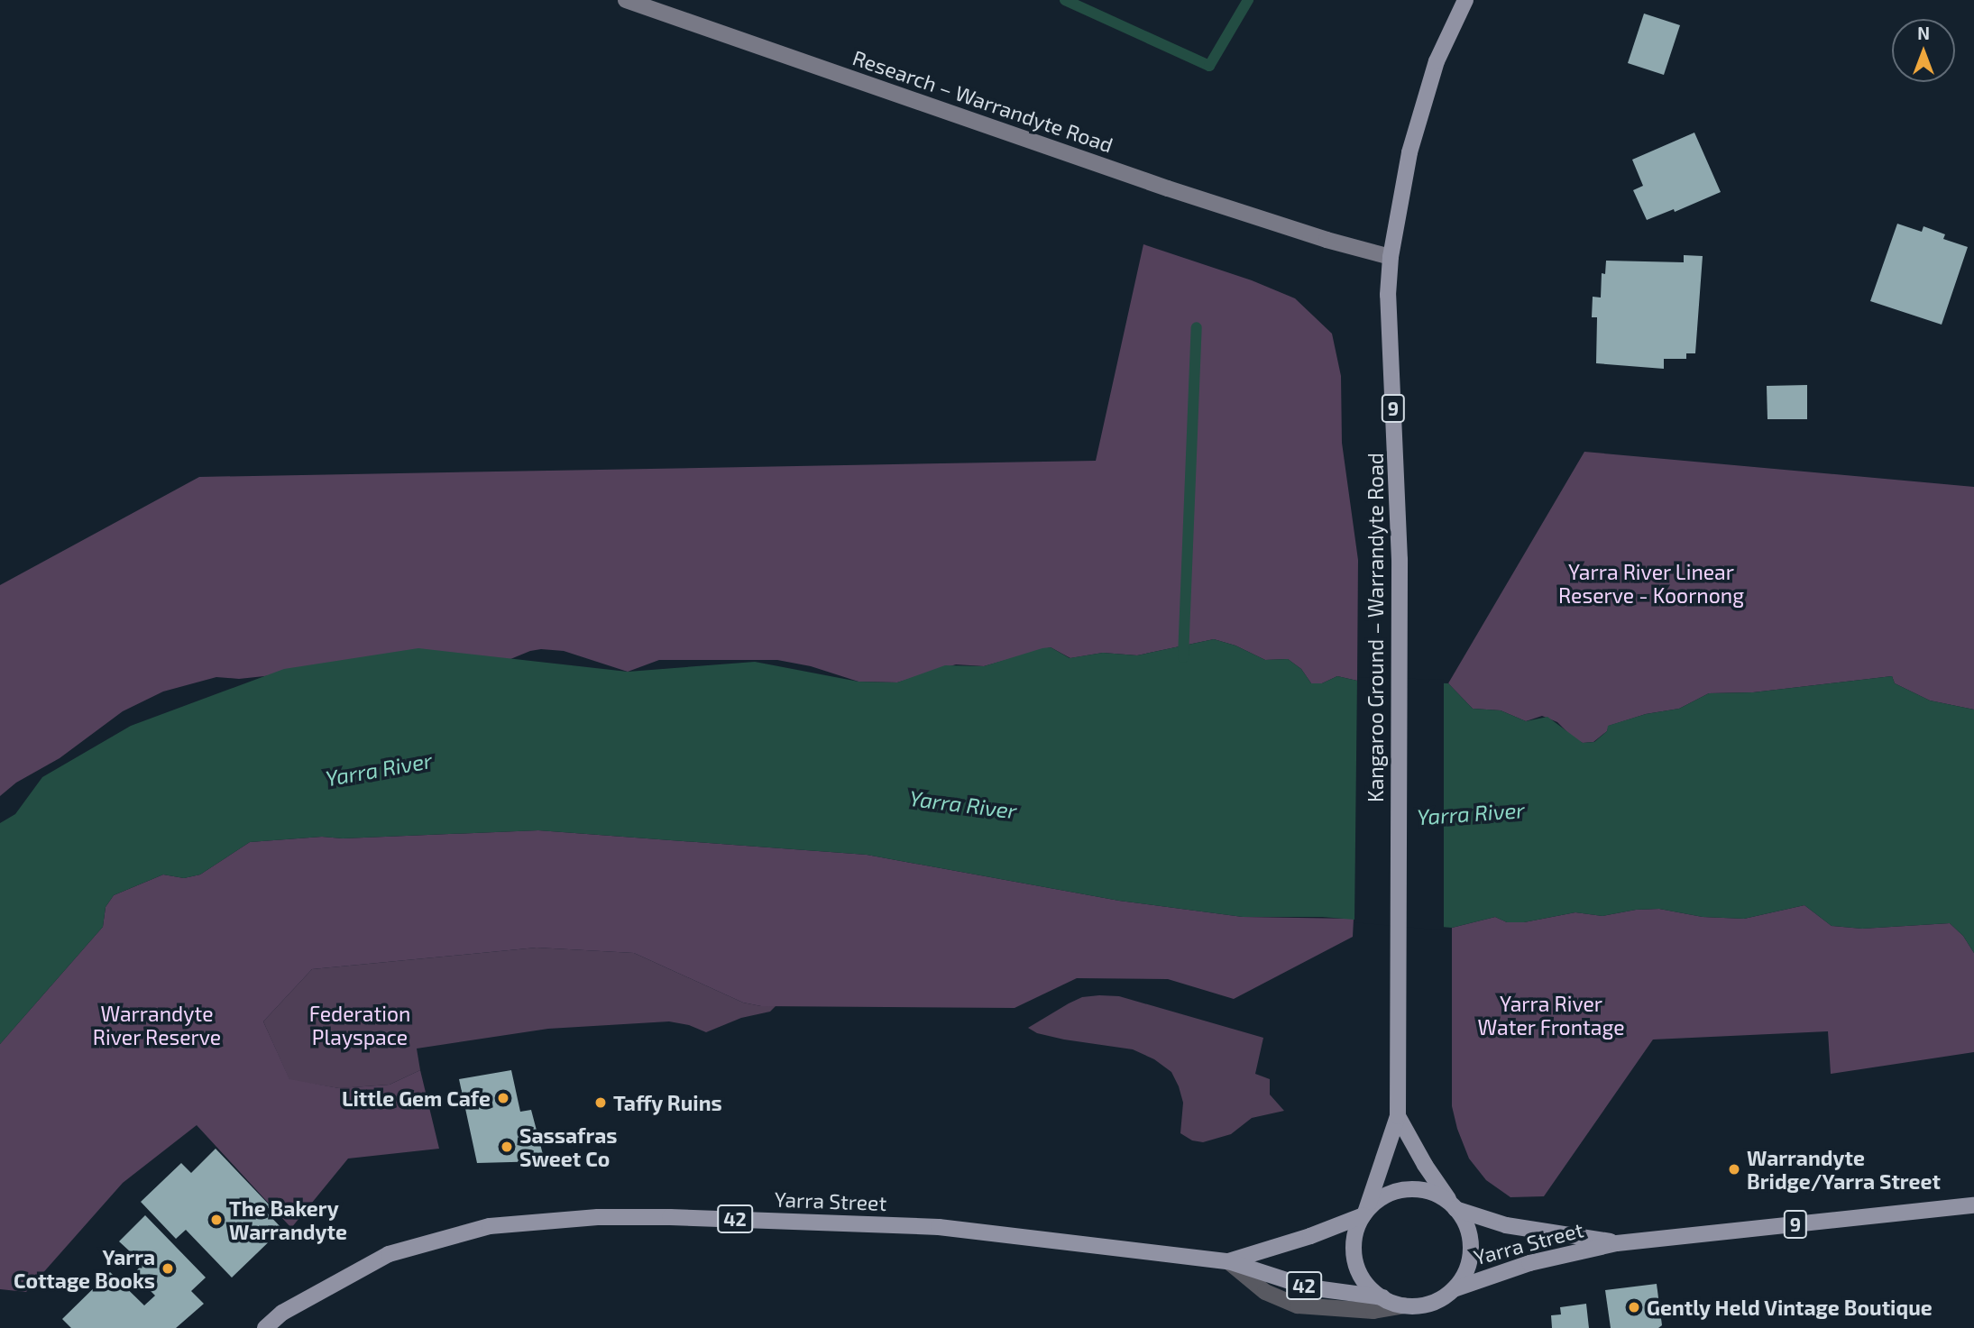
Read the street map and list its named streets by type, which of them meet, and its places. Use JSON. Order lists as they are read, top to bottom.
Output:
{
  "streets": {
    "main road": [
      "Research – Warrandyte Road",
      "9",
      "Kangaroo Ground – Warrandyte Road",
      "Yarra Street",
      "42"
    ]
  },
  "crossings": [
    ["Research – Warrandyte Road", "Kangaroo Ground – Warrandyte Road"],
    ["9", "Kangaroo Ground – Warrandyte Road"],
    ["9", "Yarra Street"],
    ["Kangaroo Ground – Warrandyte Road", "Yarra Street"]
  ],
  "water": ["Yarra River"],
  "parks": [
    "Yarra River Linear Reserve - Koornong",
    "Yarra River Water Frontage",
    "Warrandyte River Reserve",
    "Federation Playspace"
  ],
  "places": [
    "Little Gem Cafe",
    "Taffy Ruins",
    "Sassafras Sweet Co",
    "Warrandyte Bridge/Yarra Street",
    "The Bakery Warrandyte",
    "Yarra Cottage Books",
    "Gently Held Vintage Boutique"
  ],
  "north": "top"
}
